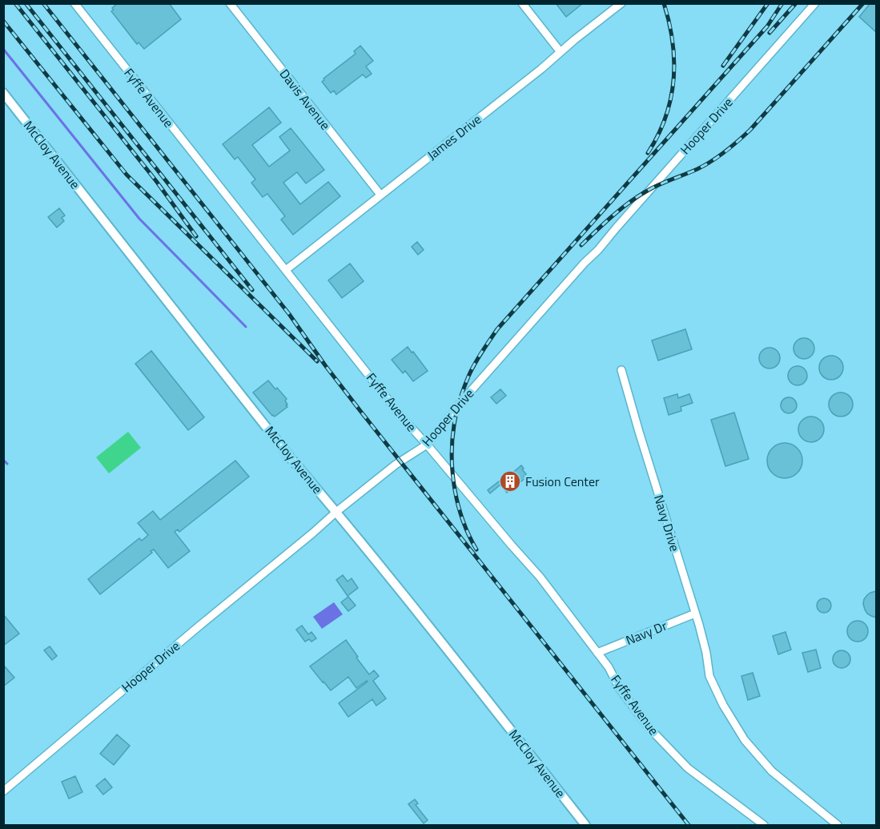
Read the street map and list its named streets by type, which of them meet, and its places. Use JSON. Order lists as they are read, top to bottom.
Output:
{
  "streets": {
    "street": [
      "Fyffe Avenue",
      "Davis Avenue",
      "Hooper Drive",
      "James Drive",
      "McCloy Avenue",
      "Navy Drive",
      "Navy Dr"
    ]
  },
  "crossings": [
    ["Fyffe Avenue", "Hooper Drive"],
    ["Fyffe Avenue", "James Drive"],
    ["Fyffe Avenue", "Navy Dr"],
    ["Davis Avenue", "James Drive"],
    ["Hooper Drive", "McCloy Avenue"],
    ["Navy Drive", "Navy Dr"]
  ],
  "places": {
    "building": ["Fusion Center"]
  }
}
